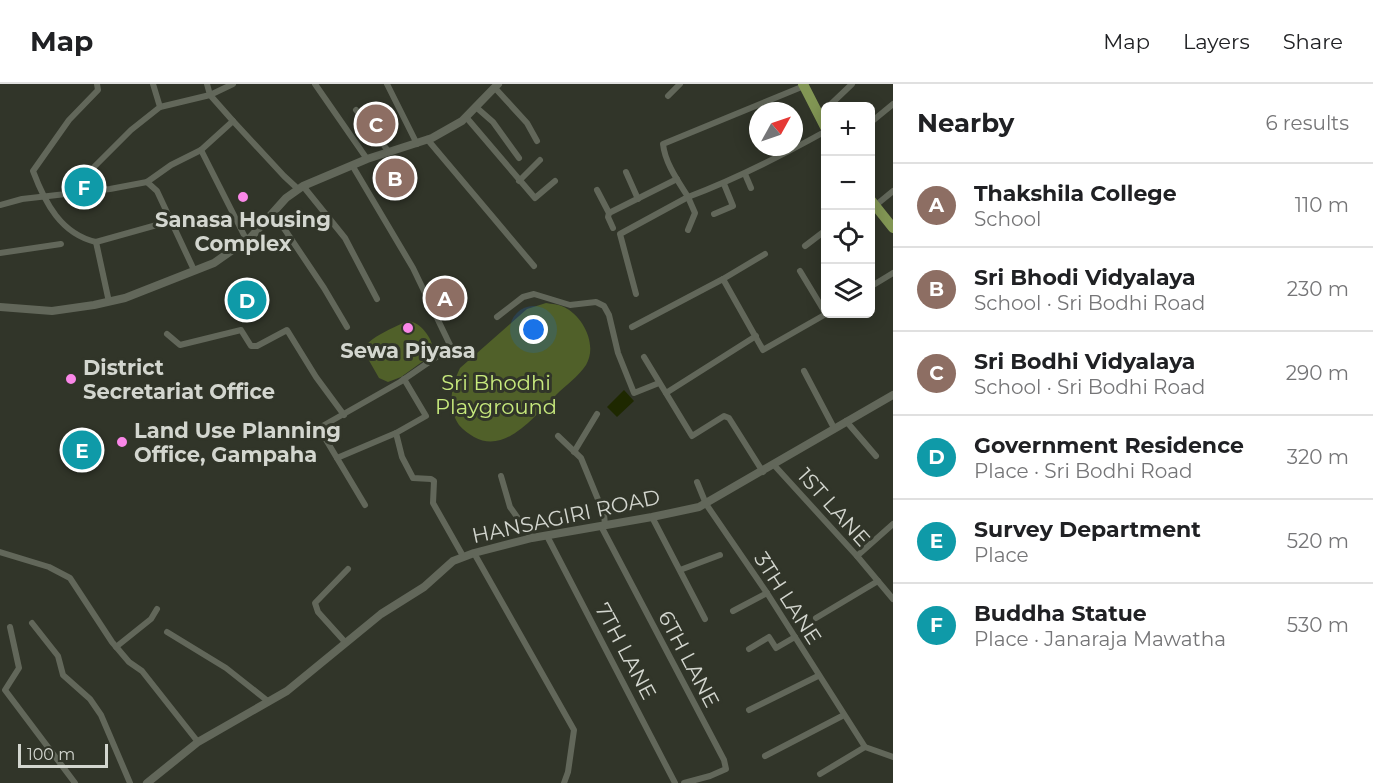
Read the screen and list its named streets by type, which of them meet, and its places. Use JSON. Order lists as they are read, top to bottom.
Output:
{
  "streets": {
    "street": [
      "1ST LANE",
      "HANSAGIRI ROAD",
      "3TH LANE",
      "7TH LANE",
      "6TH LANE"
    ]
  },
  "crossings": [
    ["1ST LANE", "HANSAGIRI ROAD"],
    ["HANSAGIRI ROAD", "3TH LANE"],
    ["HANSAGIRI ROAD", "7TH LANE"],
    ["HANSAGIRI ROAD", "6TH LANE"]
  ],
  "parks": ["Sri Bhodhi Playground"],
  "places": [
    "Sanasa Housing Complex",
    "Sewa Piyasa",
    "District Secretariat Office",
    "Land Use Planning Office, Gampaha"
  ],
  "scale_bar": "100 m",
  "north": "top right",
  "page": {
    "header": "Map",
    "nav": ["Map", "Layers", "Share"],
    "heading": ["Nearby", "6 results"],
    "map_buttons": ["+", "−"],
    "pins": [
      "C",
      "B",
      "F",
      "A",
      "D",
      "E"
    ],
    "list": [
      {
        "mark": "A",
        "name": "Thakshila College",
        "note": "School",
        "value": "110 m"
      },
      {
        "mark": "B",
        "name": "Sri Bhodi Vidyalaya",
        "note": "School · Sri Bodhi Road",
        "value": "230 m"
      },
      {
        "mark": "C",
        "name": "Sri Bodhi Vidyalaya",
        "note": "School · Sri Bodhi Road",
        "value": "290 m"
      },
      {
        "mark": "D",
        "name": "Government Residence",
        "note": "Place · Sri Bodhi Road",
        "value": "320 m"
      },
      {
        "mark": "E",
        "name": "Survey Department",
        "note": "Place",
        "value": "520 m"
      },
      {
        "mark": "F",
        "name": "Buddha Statue",
        "note": "Place · Janaraja Mawatha",
        "value": "530 m"
      }
    ],
    "scale": "100 m"
  }
}
